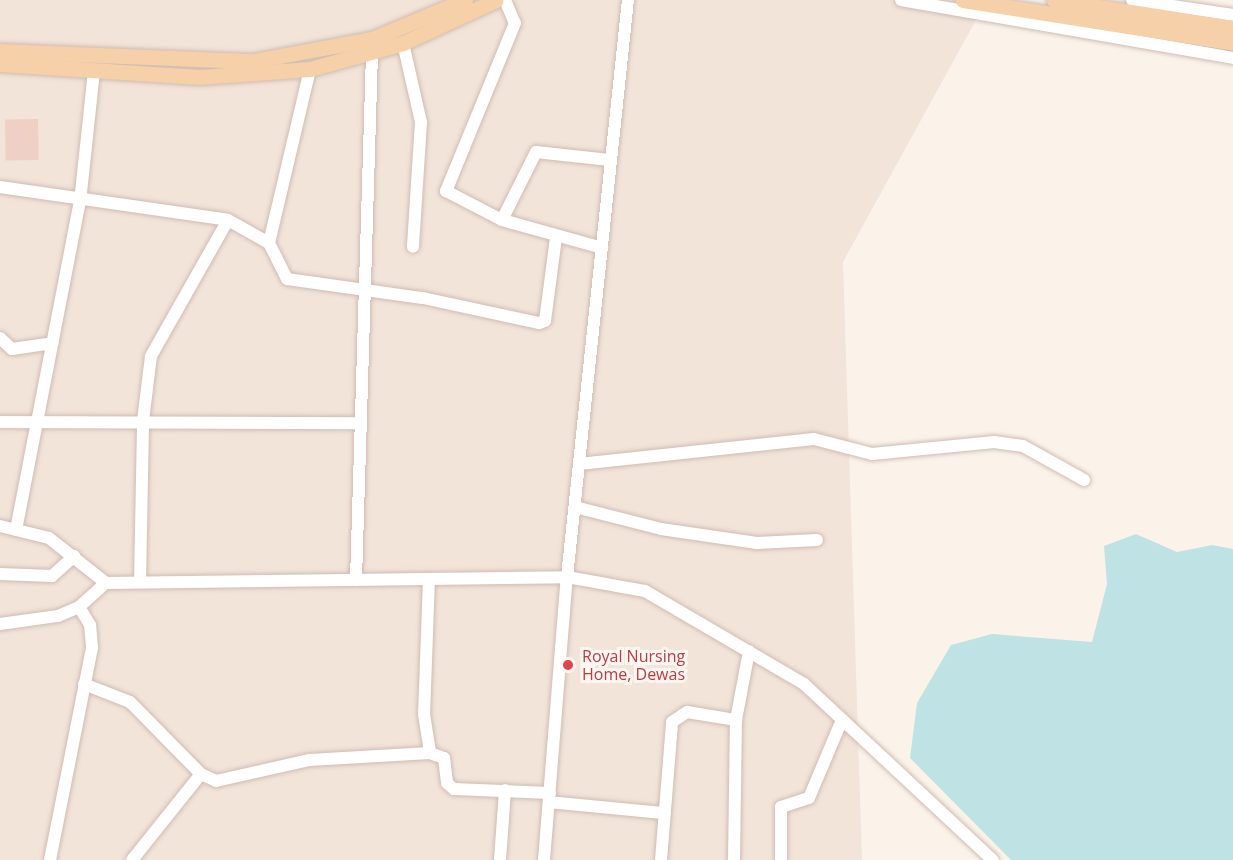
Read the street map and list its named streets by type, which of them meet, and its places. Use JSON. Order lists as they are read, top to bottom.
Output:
{
  "places": ["Royal Nursing Home, Dewas"]
}
